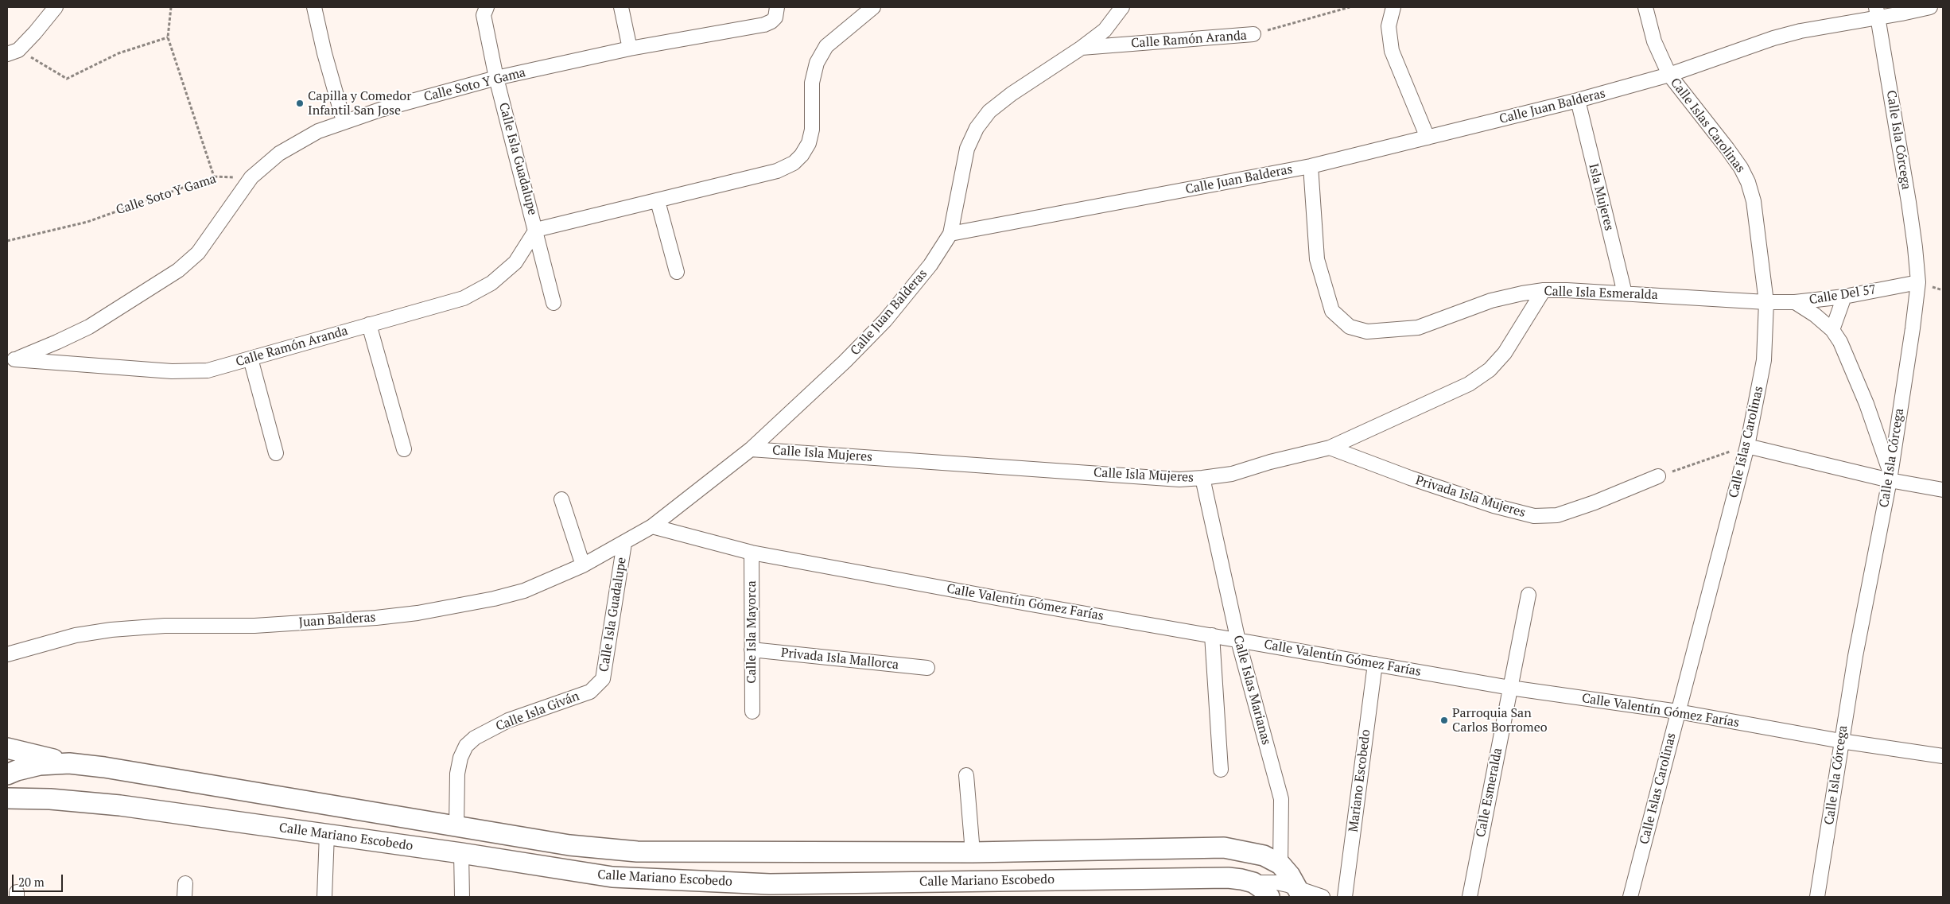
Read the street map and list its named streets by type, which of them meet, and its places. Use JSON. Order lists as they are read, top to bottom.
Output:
{
  "streets": {
    "main road": ["Calle Mariano Escobedo"],
    "street": [
      "Calle Ramón Aranda",
      "Calle Soto Y Gama",
      "Calle Juan Balderas",
      "Calle Islas Carolinas",
      "Calle Isla Córcega",
      "Calle Isla Guadalupe",
      "Isla Mujeres",
      "Calle Isla Esmeralda",
      "Calle Del 57",
      "Calle Isla Mujeres",
      "Privada Isla Mujeres",
      "Calle Valentín Gómez Farías",
      "Juan Balderas",
      "Calle Isla Mayorca",
      "Privada Isla Mallorca",
      "Calle Islas Marianas",
      "Calle Isla Giván",
      "Mariano Escobedo",
      "Calle Esmeralda"
    ]
  },
  "crossings": [
    ["Calle Ramón Aranda", "Calle Isla Guadalupe"],
    ["Calle Soto Y Gama", "Calle Isla Guadalupe"],
    ["Calle Juan Balderas", "Calle Islas Carolinas"],
    ["Calle Juan Balderas", "Calle Isla Córcega"],
    ["Calle Juan Balderas", "Isla Mujeres"],
    ["Calle Juan Balderas", "Calle Isla Esmeralda"],
    ["Calle Juan Balderas", "Calle Isla Mujeres"],
    ["Calle Juan Balderas", "Calle Valentín Gómez Farías"],
    ["Calle Juan Balderas", "Juan Balderas"],
    ["Calle Islas Carolinas", "Calle Isla Esmeralda"],
    ["Calle Islas Carolinas", "Calle Del 57"],
    ["Calle Islas Carolinas", "Calle Valentín Gómez Farías"],
    ["Calle Isla Córcega", "Calle Del 57"],
    ["Calle Isla Córcega", "Calle Valentín Gómez Farías"],
    ["Calle Isla Guadalupe", "Juan Balderas"],
    ["Calle Isla Guadalupe", "Calle Isla Giván"],
    ["Isla Mujeres", "Calle Isla Esmeralda"],
    ["Calle Isla Esmeralda", "Calle Del 57"],
    ["Calle Isla Esmeralda", "Calle Isla Mujeres"],
    ["Calle Isla Mujeres", "Privada Isla Mujeres"],
    ["Calle Isla Mujeres", "Calle Islas Marianas"],
    ["Calle Valentín Gómez Farías", "Juan Balderas"],
    ["Calle Valentín Gómez Farías", "Calle Isla Mayorca"],
    ["Calle Valentín Gómez Farías", "Calle Islas Marianas"],
    ["Calle Valentín Gómez Farías", "Mariano Escobedo"],
    ["Calle Valentín Gómez Farías", "Calle Esmeralda"],
    ["Calle Isla Mayorca", "Privada Isla Mallorca"],
    ["Calle Islas Marianas", "Calle Mariano Escobedo"],
    ["Calle Isla Giván", "Calle Mariano Escobedo"]
  ],
  "places": ["Capilla y Comedor Infantil San Jose", "Parroquia San Carlos Borromeo"],
  "scale_bar": "20 m"
}
